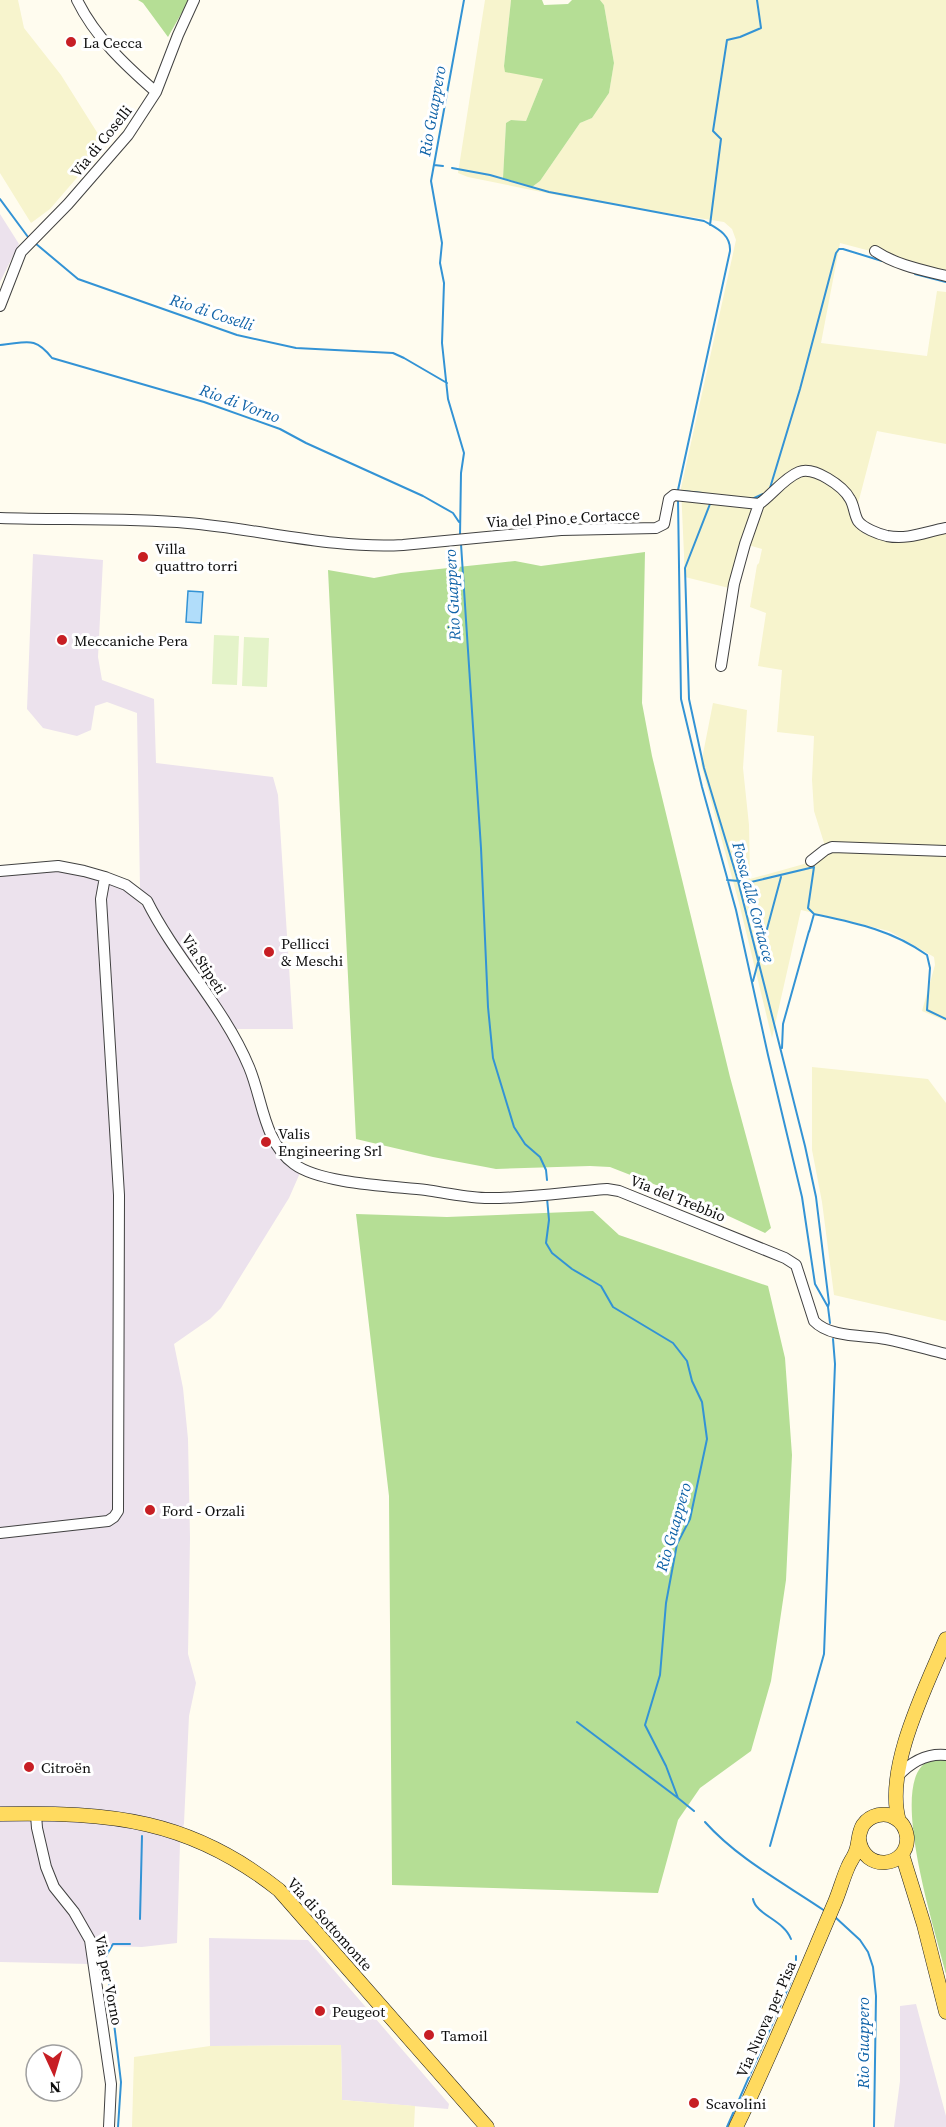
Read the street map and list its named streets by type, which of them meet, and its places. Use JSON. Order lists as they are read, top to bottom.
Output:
{
  "streets": {
    "main road": ["Via di Sottomonte", "Via Nuova per Pisa"],
    "street": [
      "Via di Coselli",
      "Via del Pino e Cortacce",
      "Via Stipeti",
      "Via del Trebbio",
      "Via per Vorno"
    ]
  },
  "crossings": [
    ["Via Stipeti", "Via del Trebbio"],
    ["Via di Sottomonte", "Via per Vorno"]
  ],
  "water": [
    "Rio Guappero",
    "Rio di Coselli",
    "Rio di Vorno",
    "Fossa alle Cortacce"
  ],
  "places": [
    "La Cecca",
    "Villa quattro torri",
    "Meccaniche Pera",
    "Pellicci & Meschi",
    "Valis Engineering Srl",
    "Ford - Orzali",
    "Citroën",
    "Peugeot",
    "Tamoil",
    "Scavolini"
  ],
  "north": "bottom"
}
